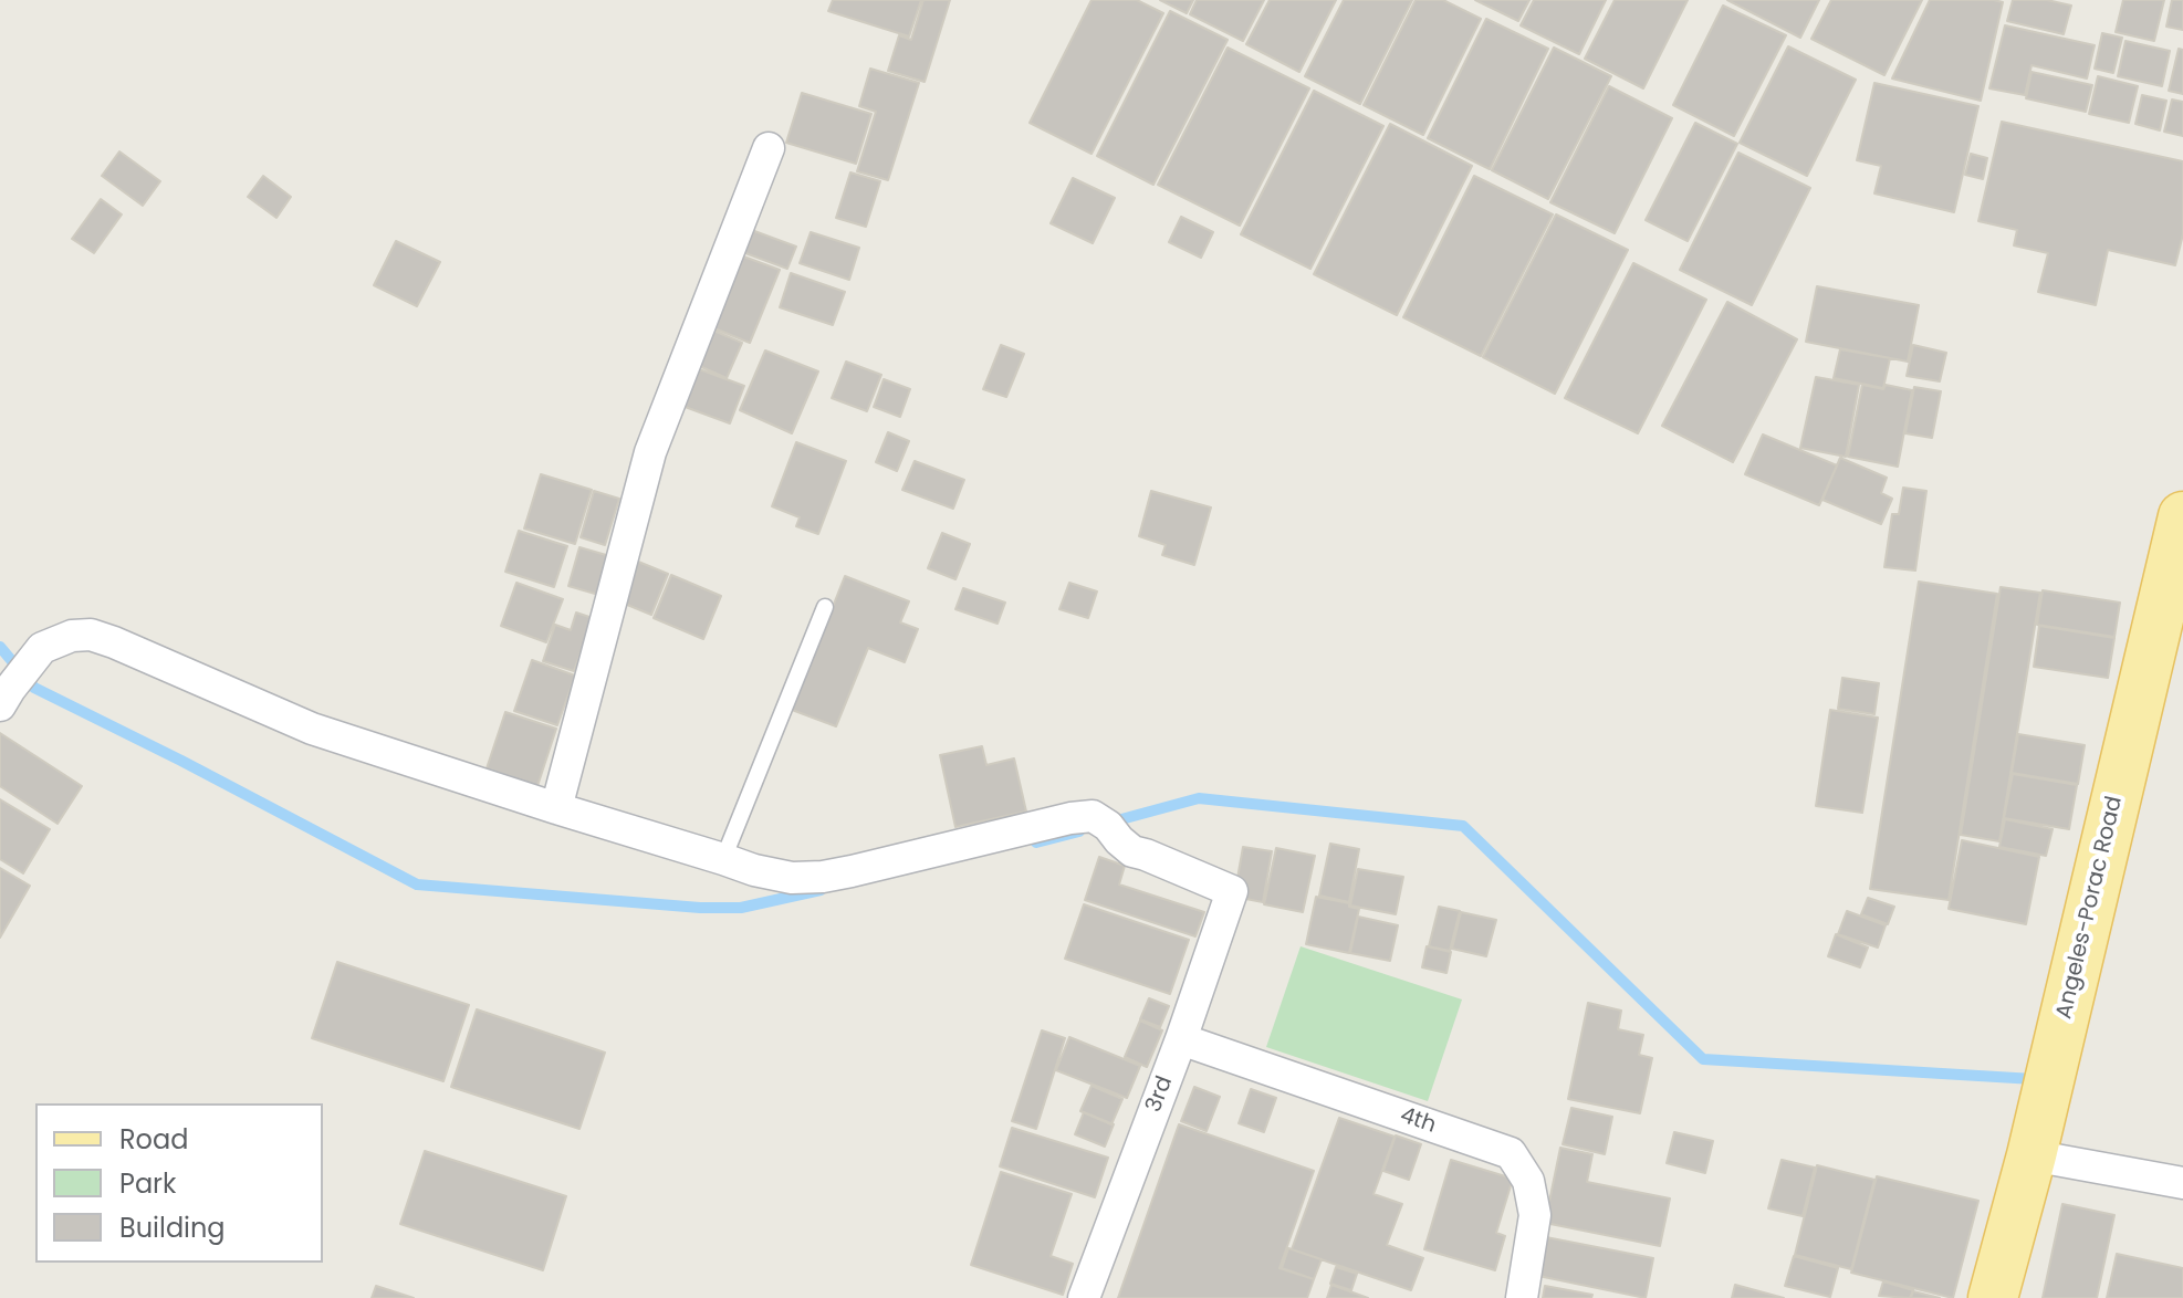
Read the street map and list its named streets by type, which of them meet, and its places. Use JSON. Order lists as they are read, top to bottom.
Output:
{
  "streets": {
    "main road": ["Angeles-Porac Road"],
    "street": ["3rd", "4th"]
  },
  "crossings": [
    ["3rd", "4th"]
  ],
  "legend": ["Road", "Park", "Building"]
}
